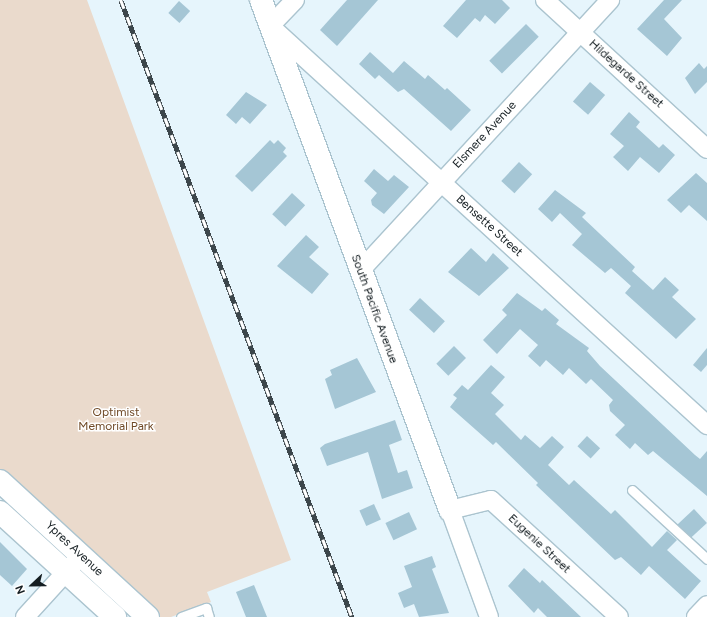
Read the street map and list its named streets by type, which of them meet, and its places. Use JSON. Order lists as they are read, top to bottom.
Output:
{
  "streets": {
    "street": [
      "Hildegarde Street",
      "Elsmere Avenue",
      "Bensette Street",
      "South Pacific Avenue",
      "Eugenie Street",
      "Ypres Avenue"
    ]
  },
  "crossings": [
    ["Hildegarde Street", "Elsmere Avenue"],
    ["Elsmere Avenue", "Bensette Street"],
    ["Elsmere Avenue", "South Pacific Avenue"],
    ["Bensette Street", "South Pacific Avenue"],
    ["South Pacific Avenue", "Eugenie Street"]
  ],
  "parks": ["Optimist Memorial Park"],
  "north": "left"
}
